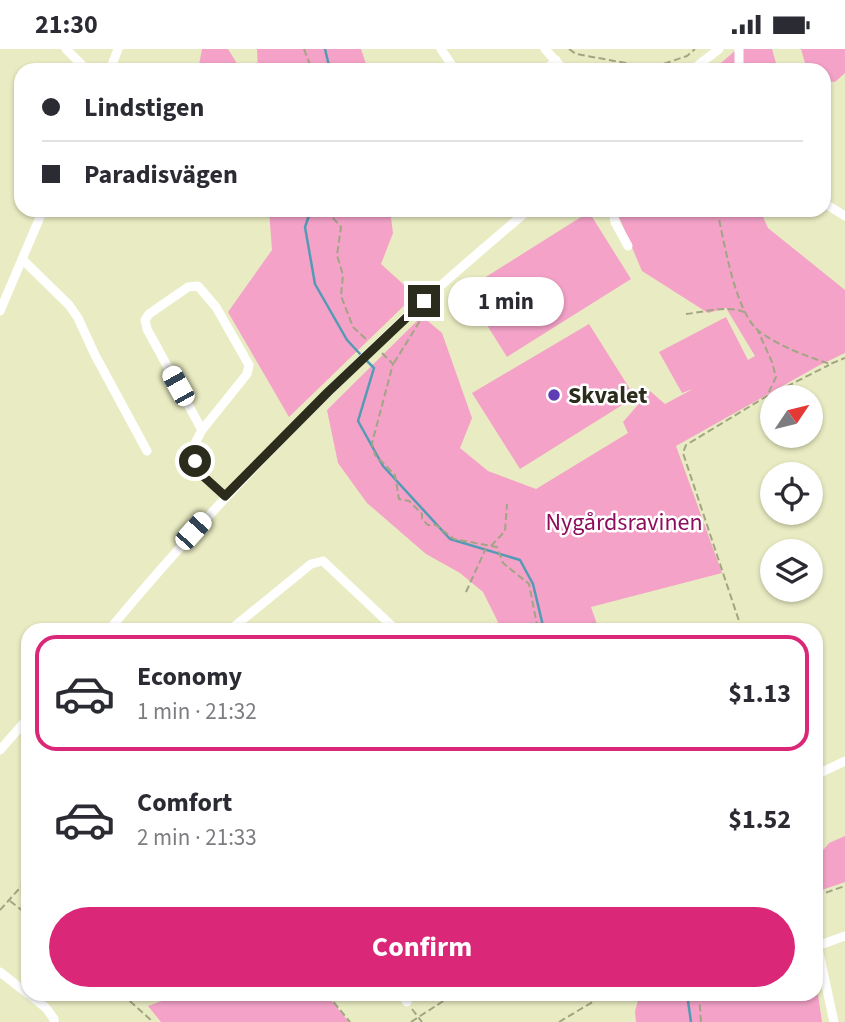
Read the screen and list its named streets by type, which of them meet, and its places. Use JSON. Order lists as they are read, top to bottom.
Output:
{
  "parks": ["Nygårdsravinen"],
  "places": ["Skvalet"],
  "north": "top right",
  "page": {
    "status": "21:30",
    "banner": ["Lindstigen", "Paradisvägen"],
    "bubble": "1 min",
    "list": [
      {
        "name": "Economy",
        "note": "1 min · 21:32",
        "value": "$1.13"
      },
      {
        "name": "Comfort",
        "note": "2 min · 21:33",
        "value": "$1.52"
      }
    ],
    "buttons": "Confirm"
  }
}
